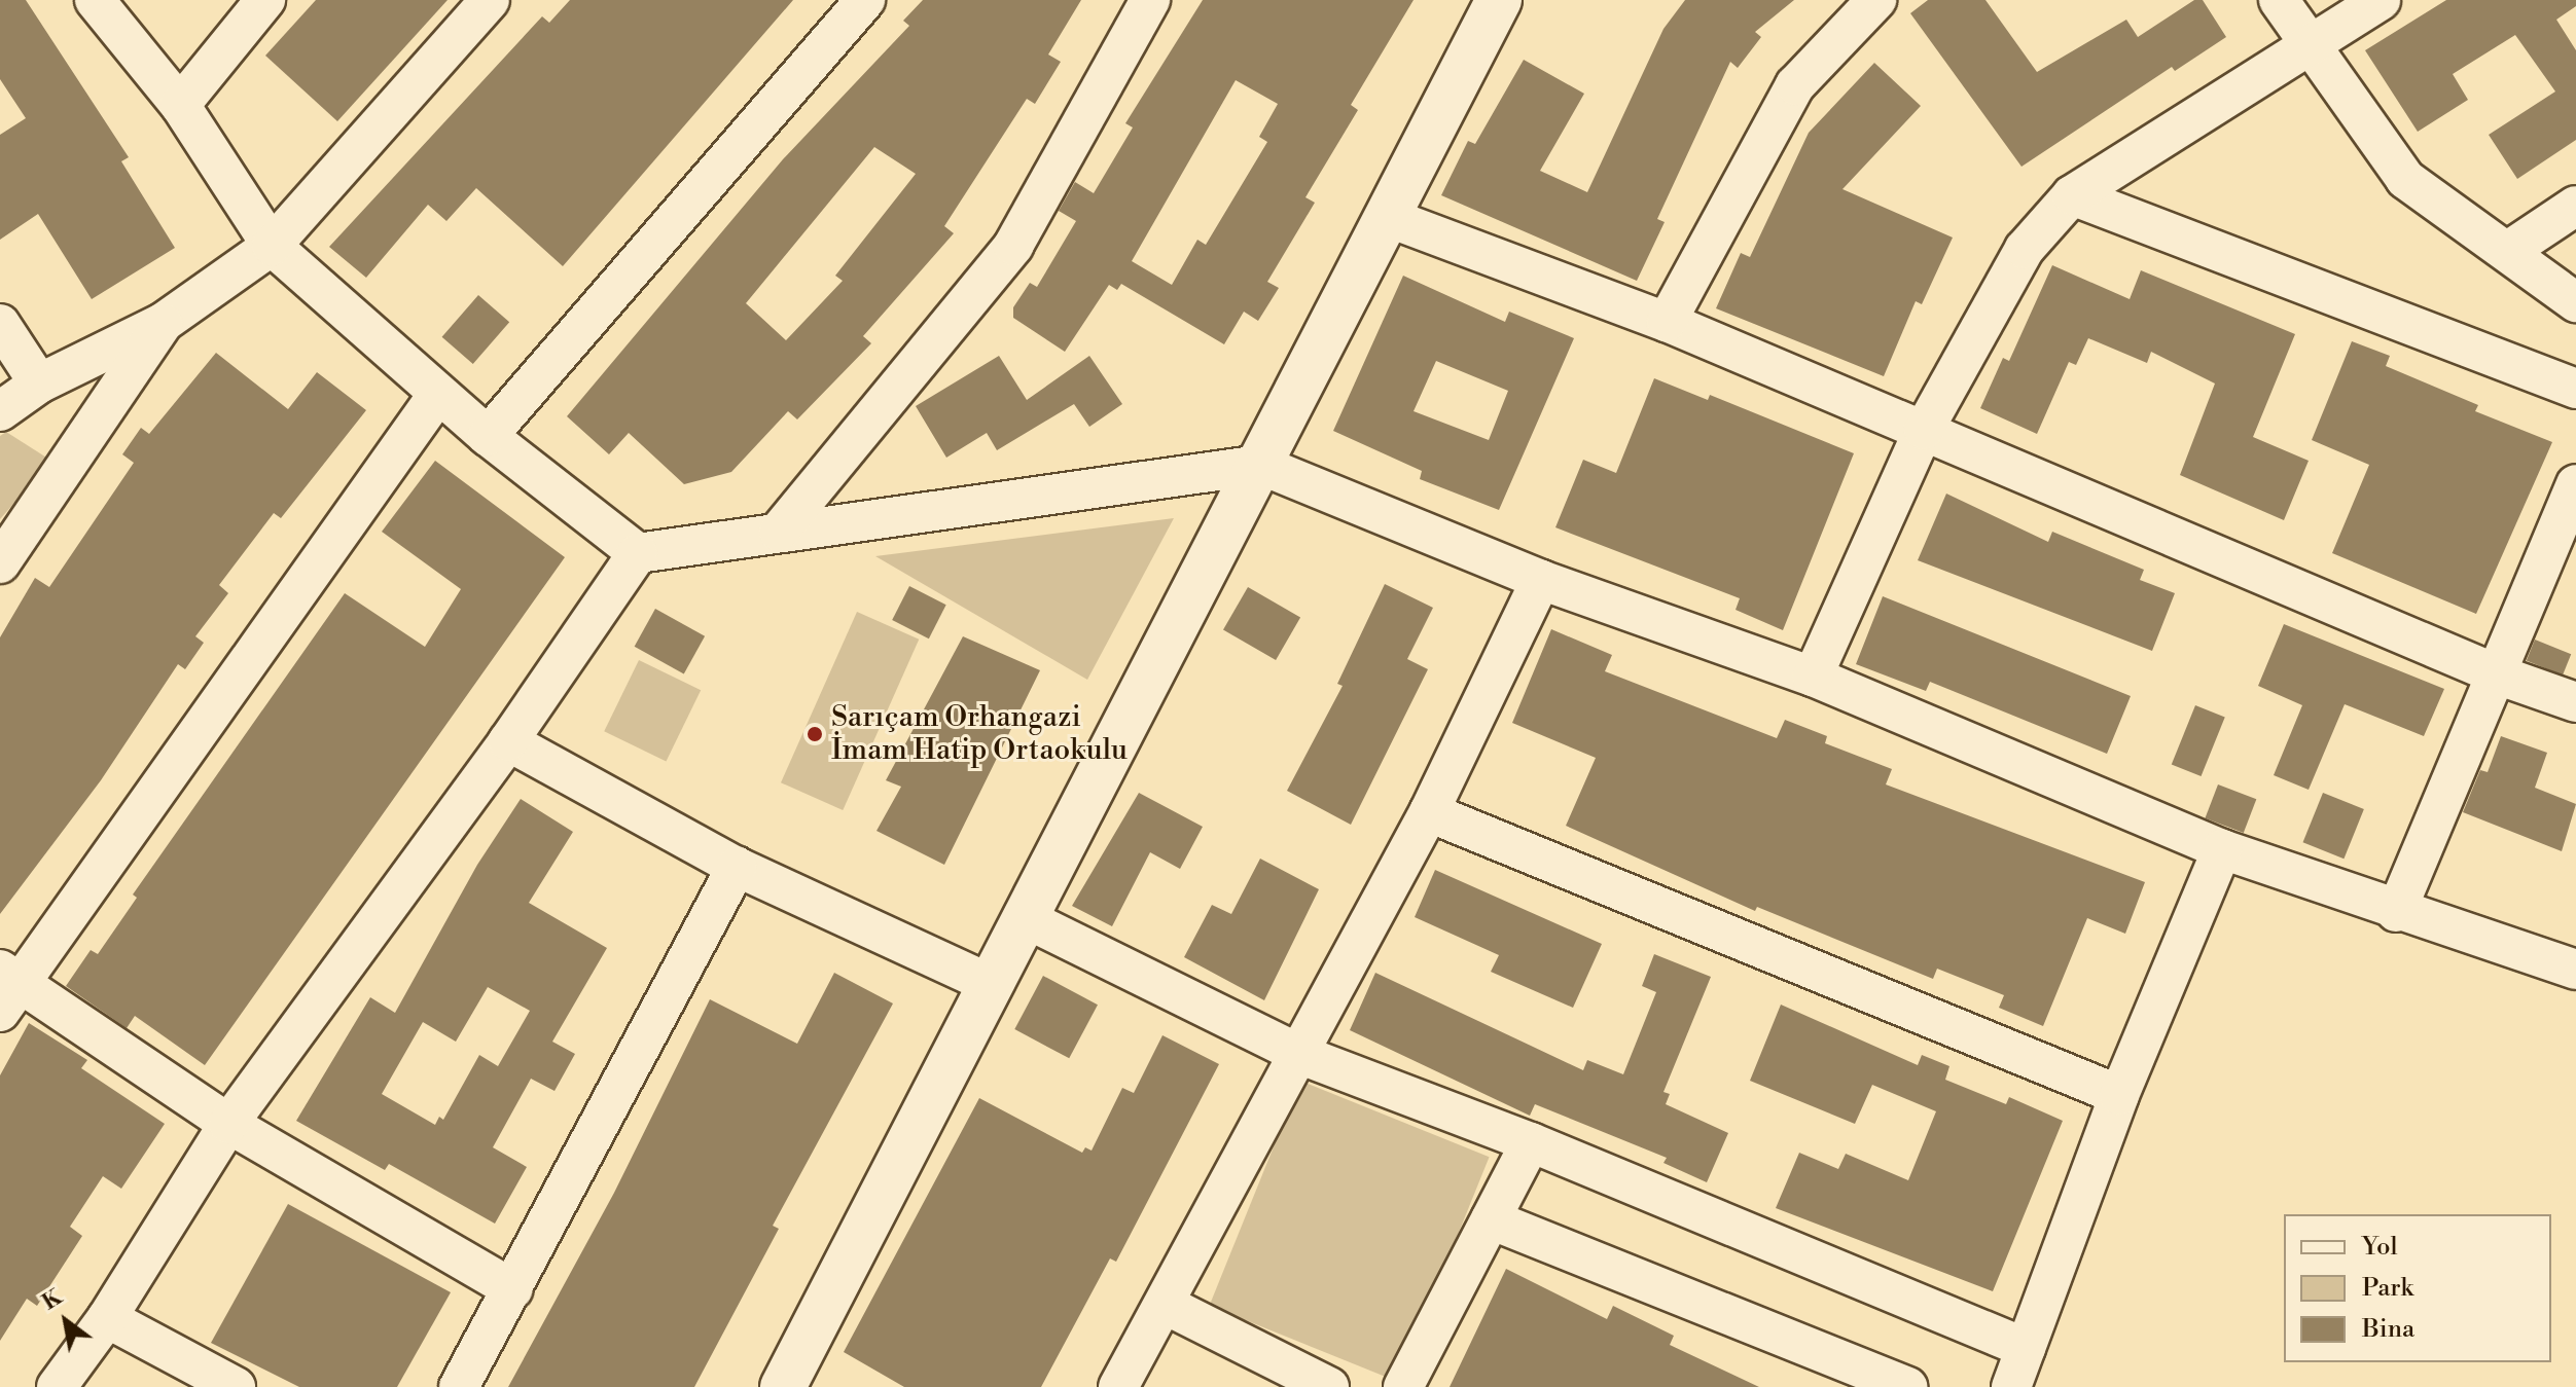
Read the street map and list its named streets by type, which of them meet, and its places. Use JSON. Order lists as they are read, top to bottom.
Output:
{
  "places": ["Sarıçam Orhangazi İmam Hatip Ortaokulu"],
  "legend": ["Yol", "Park", "Bina"],
  "north": "top left"
}
